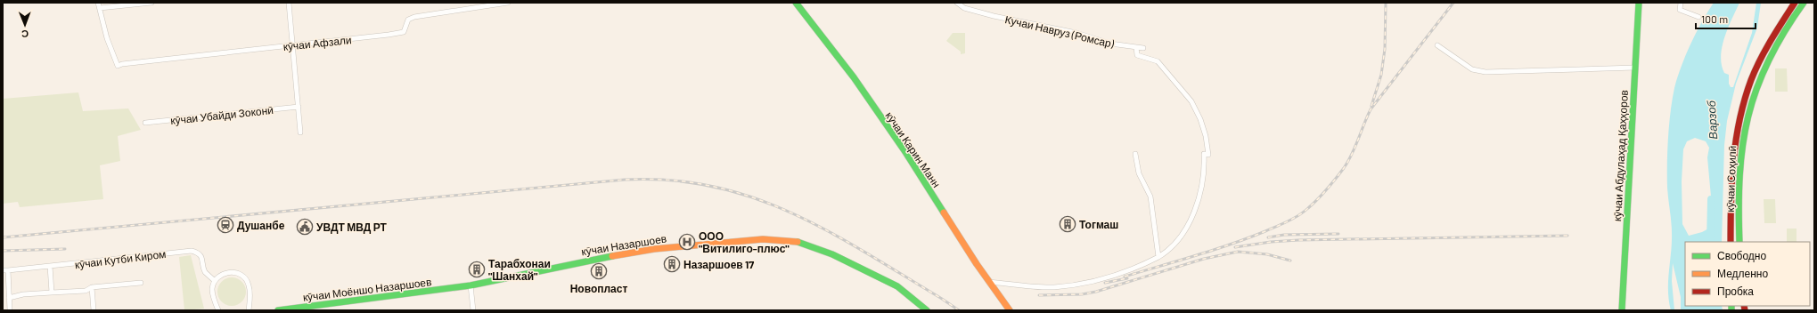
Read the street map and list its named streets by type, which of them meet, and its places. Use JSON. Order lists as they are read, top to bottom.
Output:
{
  "streets": {
    "street": [
      "Кучаи Навруз (Ромсар)",
      "кӯчаи Афзали",
      "кӯчаи Убайди Зоконӣ",
      "кӯчаи Карин Манн",
      "кӯчаи Абдулаҳад Қаҳҳоров",
      "кӯчаи Соҳилӣ",
      "кӯчаи Назаршоев",
      "кӯчаи Кутби Киром",
      "кӯчаи Моёншо Назаршоев"
    ]
  },
  "crossings": [
    ["кӯчаи Назаршоев", "кӯчаи Моёншо Назаршоев"]
  ],
  "water": ["Варзоб"],
  "places": {
    "building": [
      "Тогмаш",
      "Назаршоев 17",
      "Тарабхонаи \"Шанхай\"",
      "Новопласт"
    ],
    "station": ["Душанбе"],
    "public building": ["УВДТ МВД РТ"],
    "hospital": ["ООО \"Витилиго-плюс\""]
  },
  "legend": ["Свободно", "Медленно", "Пробка"],
  "scale_bar": "100 m",
  "north": "bottom"
}
